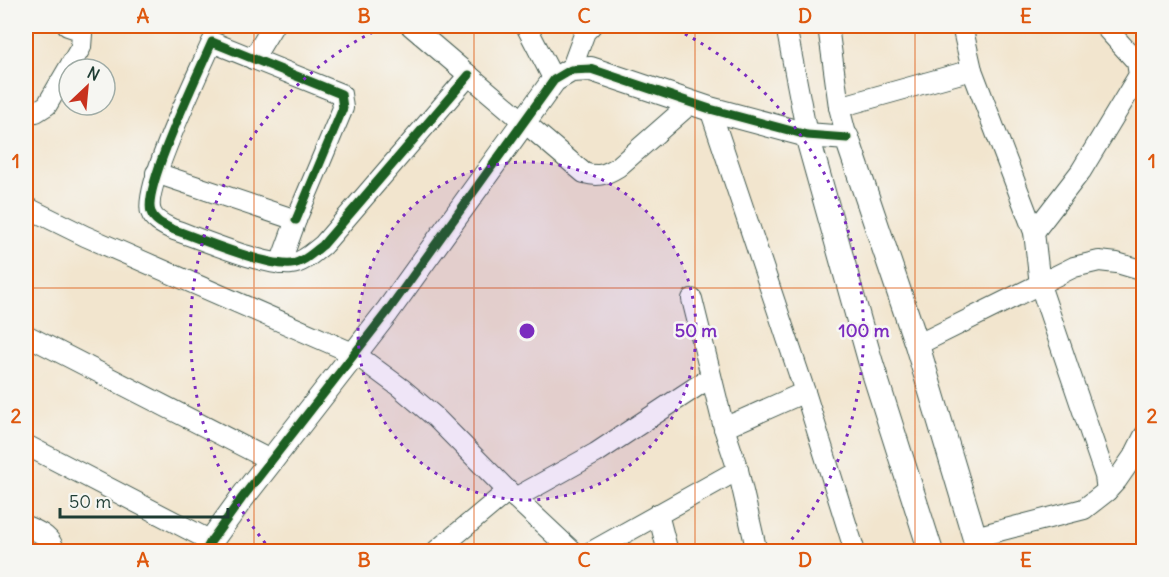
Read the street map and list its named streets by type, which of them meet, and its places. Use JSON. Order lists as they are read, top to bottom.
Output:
{
  "scale_bar": "50 m",
  "north": "top right",
  "grid": {
    "columns": [
      "A",
      "B",
      "C",
      "D",
      "E"
    ],
    "rows": ["1", "2"]
  },
  "rings": ["50 m", "100 m"]
}
